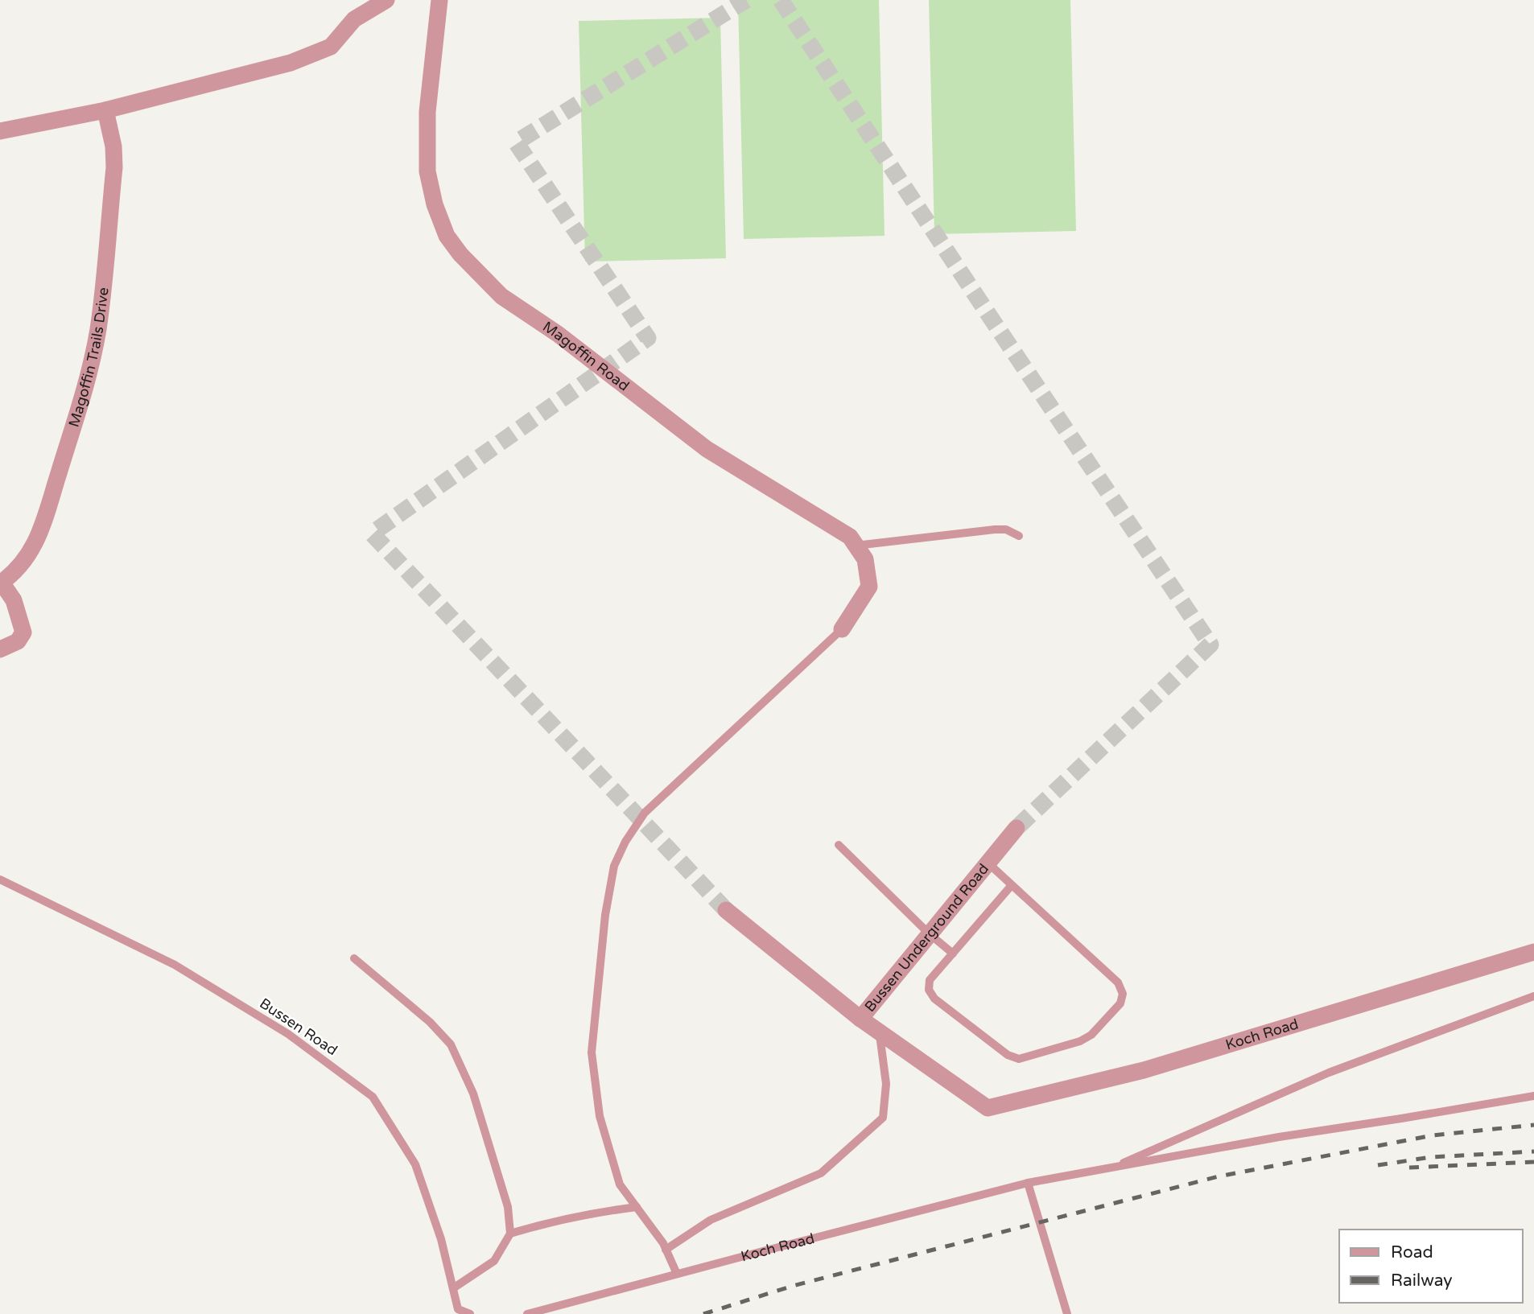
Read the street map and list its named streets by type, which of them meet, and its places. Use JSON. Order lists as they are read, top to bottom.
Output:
{
  "streets": {
    "street": [
      "Magoffin Trails Drive",
      "Magoffin Road",
      "Bussen Underground Road",
      "Koch Road"
    ],
    "lane": ["Bussen Road"]
  },
  "legend": ["Road", "Railway"]
}
